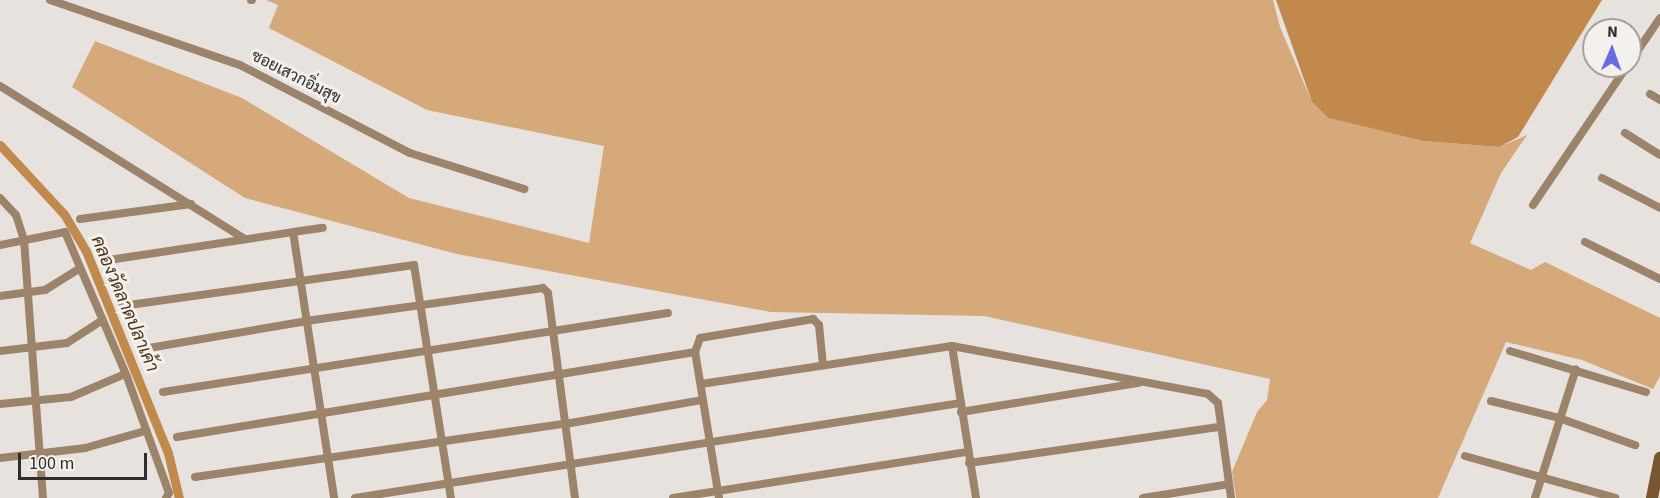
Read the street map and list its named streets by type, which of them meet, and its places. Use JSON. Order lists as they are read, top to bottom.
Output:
{
  "streets": {
    "street": ["ซอยเสวกอิ่มสุข"]
  },
  "water": ["คลองวัดลาดปลาเค้า"],
  "scale_bar": "100 m",
  "north": "top"
}
